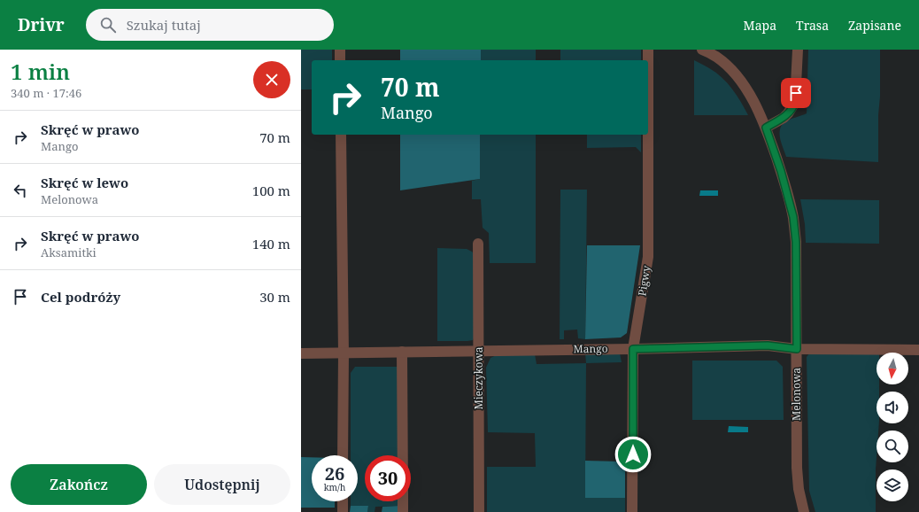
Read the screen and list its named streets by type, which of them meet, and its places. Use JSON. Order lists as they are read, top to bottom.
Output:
{
  "streets": {
    "street": [
      "Pigwy",
      "Mango",
      "Mieczykowa",
      "Melonowa"
    ]
  },
  "crossings": [
    ["Pigwy", "Mango"],
    ["Mango", "Mieczykowa"],
    ["Mango", "Melonowa"]
  ],
  "north": "bottom",
  "page": {
    "header": "Drivr",
    "search": "Szukaj tutaj",
    "nav": ["Mapa", "Trasa", "Zapisane"],
    "heading": ["1 min", "340 m · 17:46"],
    "turn": ["70 m", "Mango"],
    "list": [
      {
        "name": "Skręć w prawo",
        "note": "Mango",
        "value": "70 m"
      },
      {
        "name": "Skręć w lewo",
        "note": "Melonowa",
        "value": "100 m"
      },
      {
        "name": "Skręć w prawo",
        "note": "Aksamitki",
        "value": "140 m"
      },
      {
        "name": "Cel podróży",
        "value": "30 m"
      }
    ],
    "speed": "26 km/h",
    "limit": "30",
    "buttons": ["Zakończ", "Udostępnij"]
  }
}
